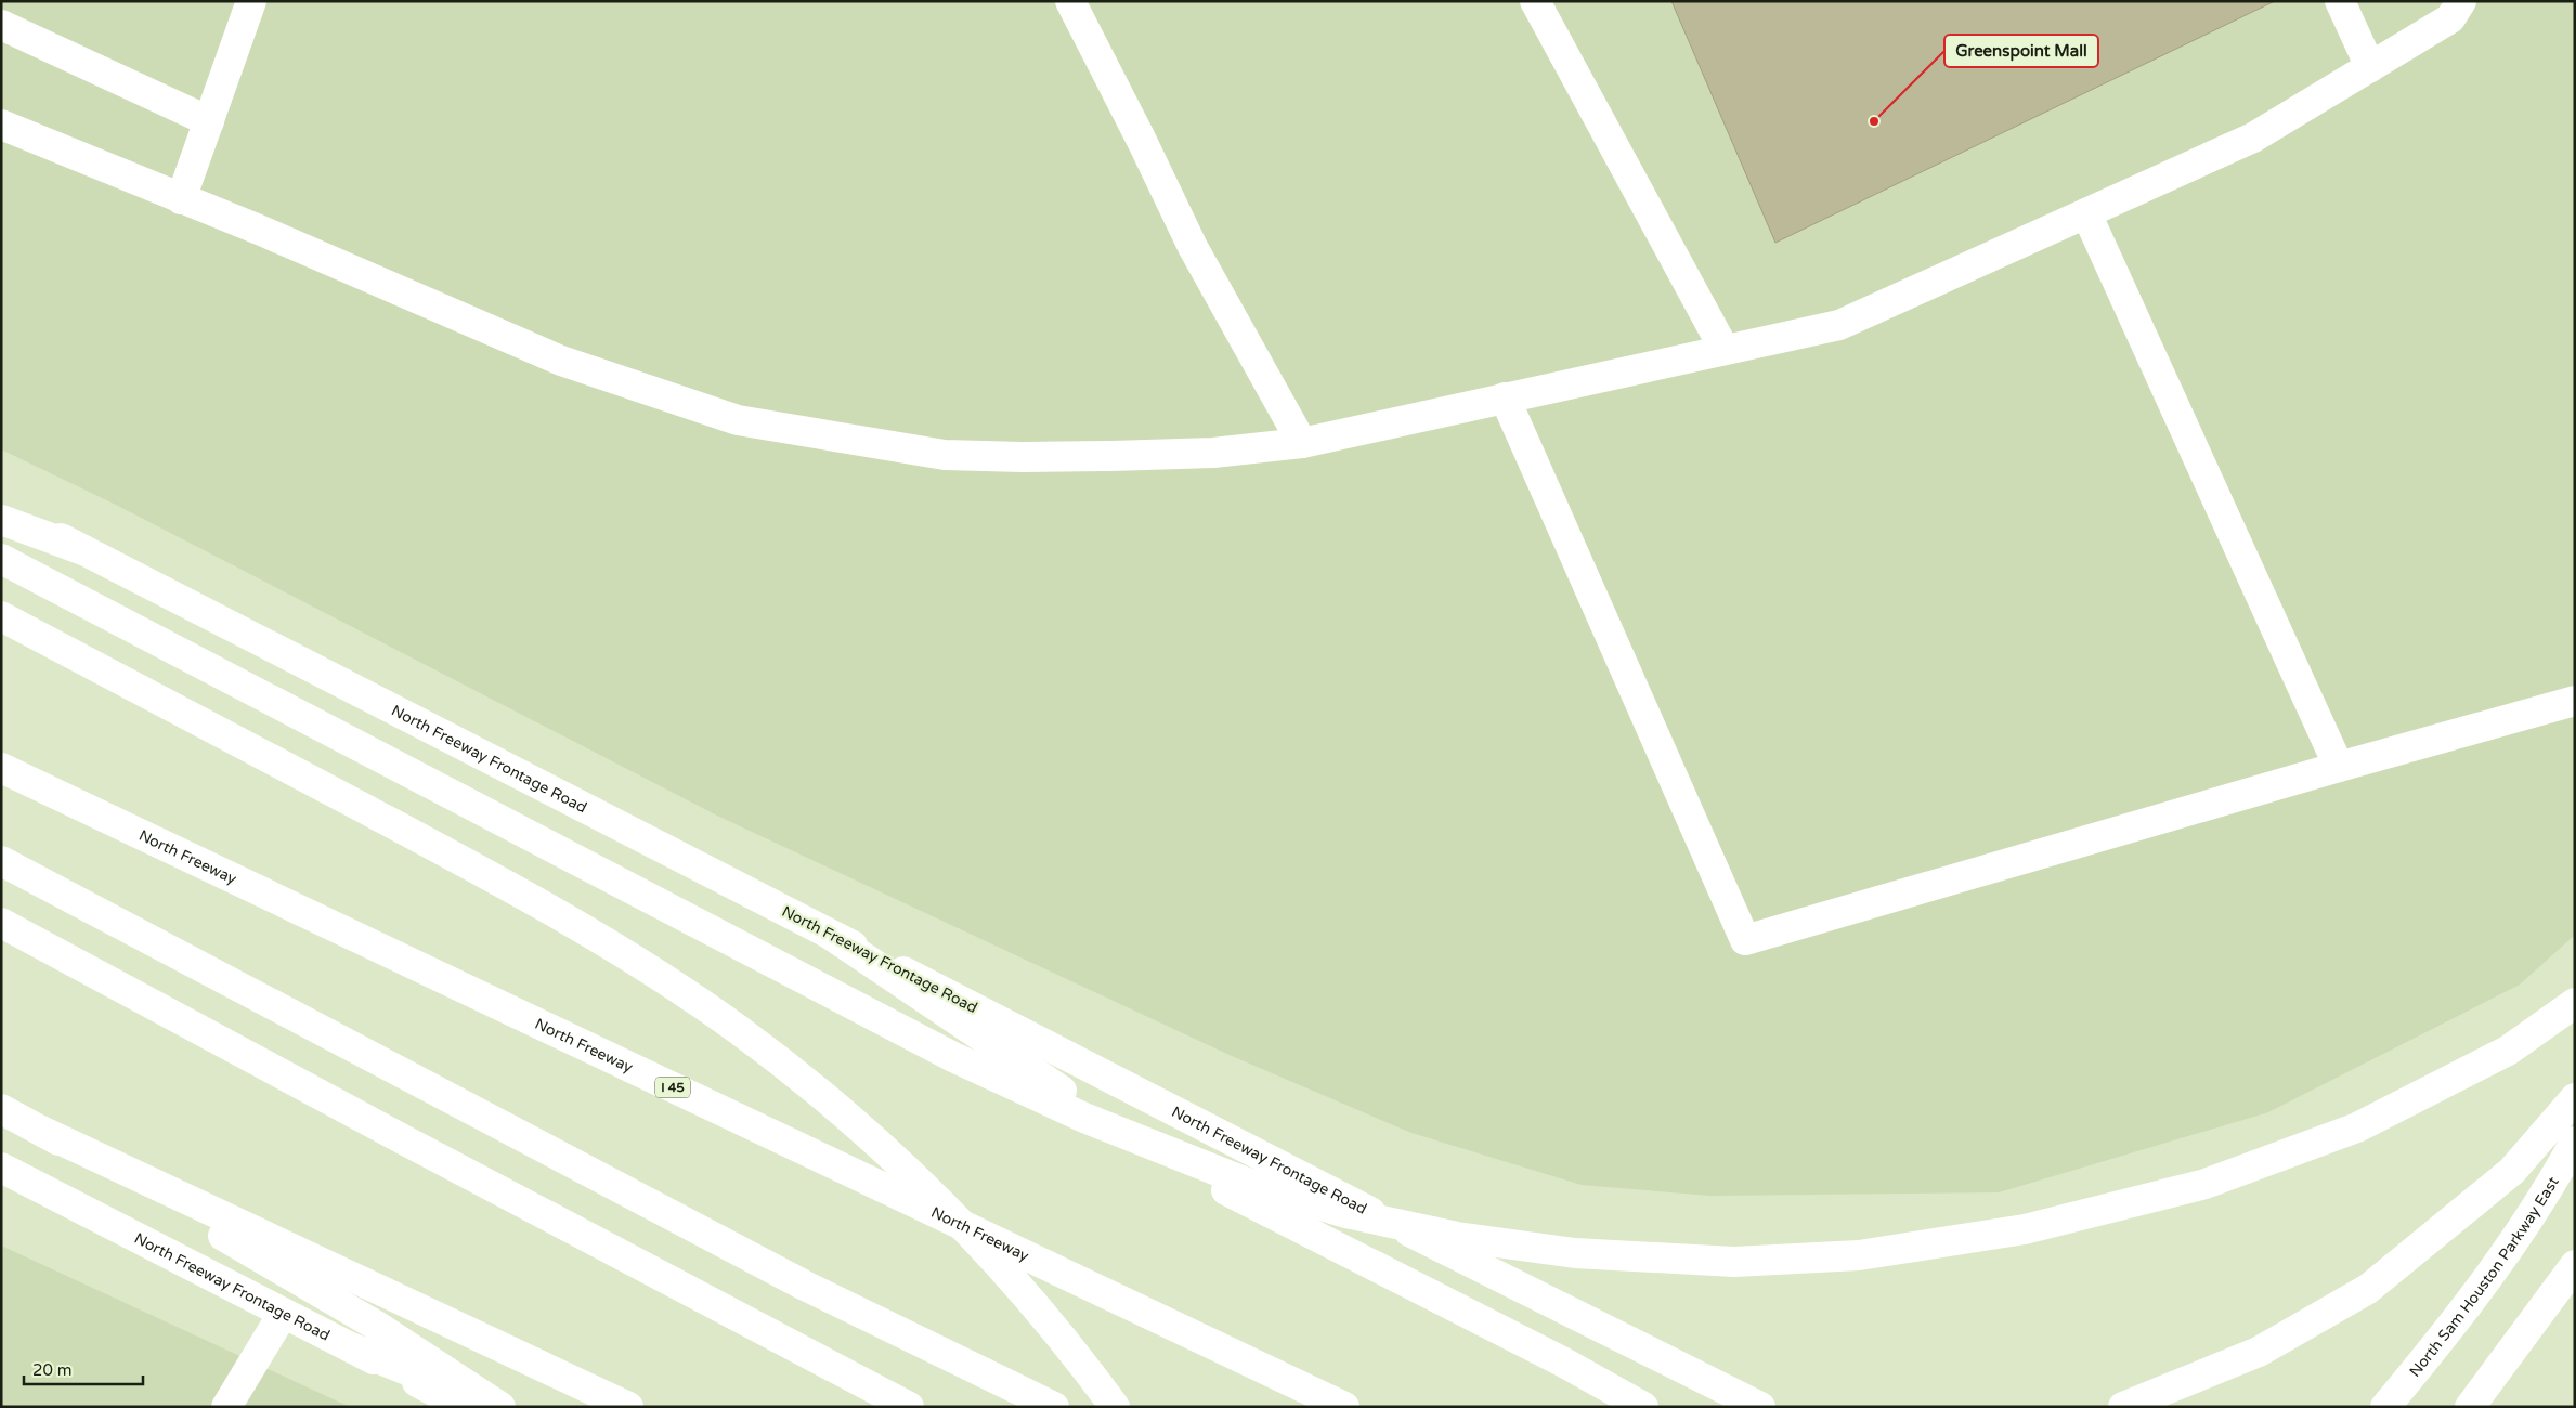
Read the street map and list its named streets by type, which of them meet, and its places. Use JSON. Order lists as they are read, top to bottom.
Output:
{
  "streets": {
    "main road": [
      "North Freeway Frontage Road",
      "North Freeway",
      "I 45",
      "North Sam Houston Parkway East"
    ]
  },
  "places": ["Greenspoint Mall"],
  "scale_bar": "20 m"
}
